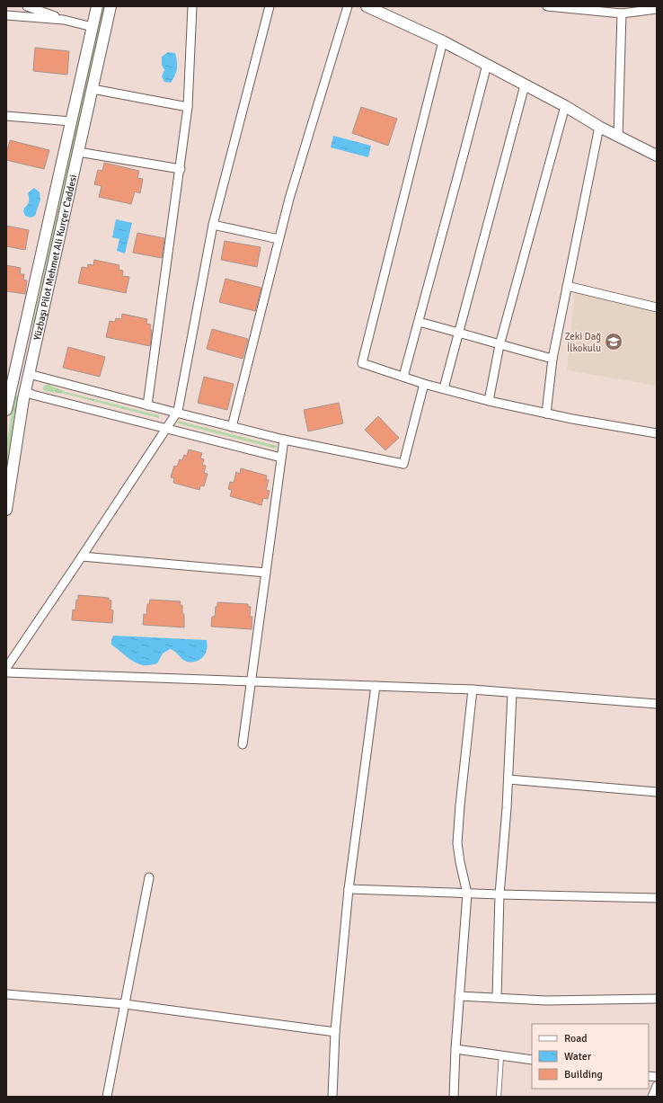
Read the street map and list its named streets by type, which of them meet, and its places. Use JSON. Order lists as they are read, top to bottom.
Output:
{
  "streets": {
    "main road": ["Yüzbaşı Pilot Mehmet Ali Kurçer Caddesi"]
  },
  "places": {
    "school or university": ["Zeki Dağ İlkokulu"]
  },
  "legend": ["Road", "Water", "Building"]
}
